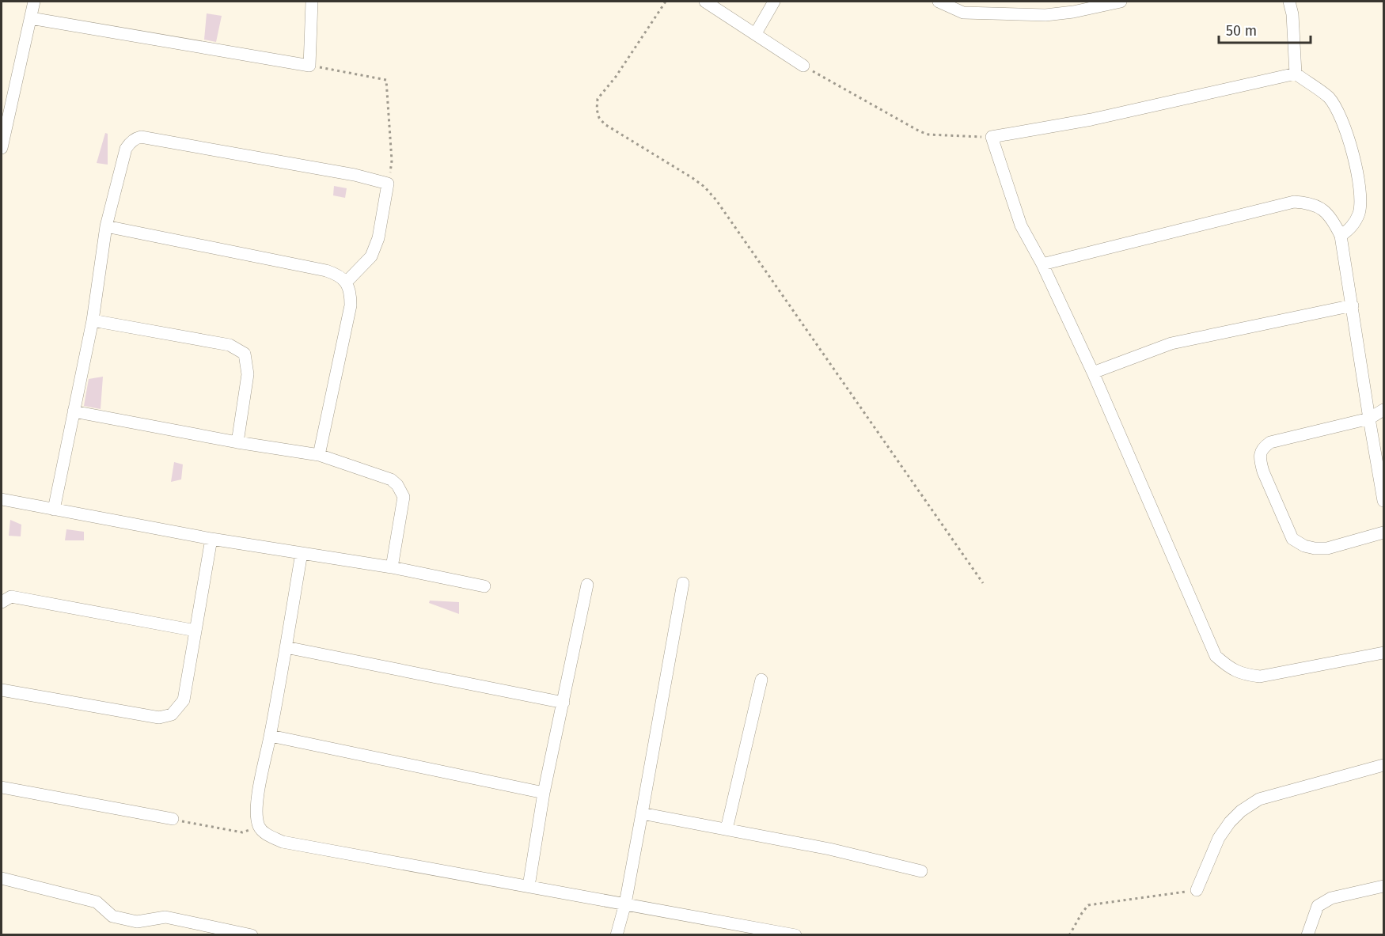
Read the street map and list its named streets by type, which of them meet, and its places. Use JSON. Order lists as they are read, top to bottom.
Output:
{
  "scale_bar": "50 m"
}
